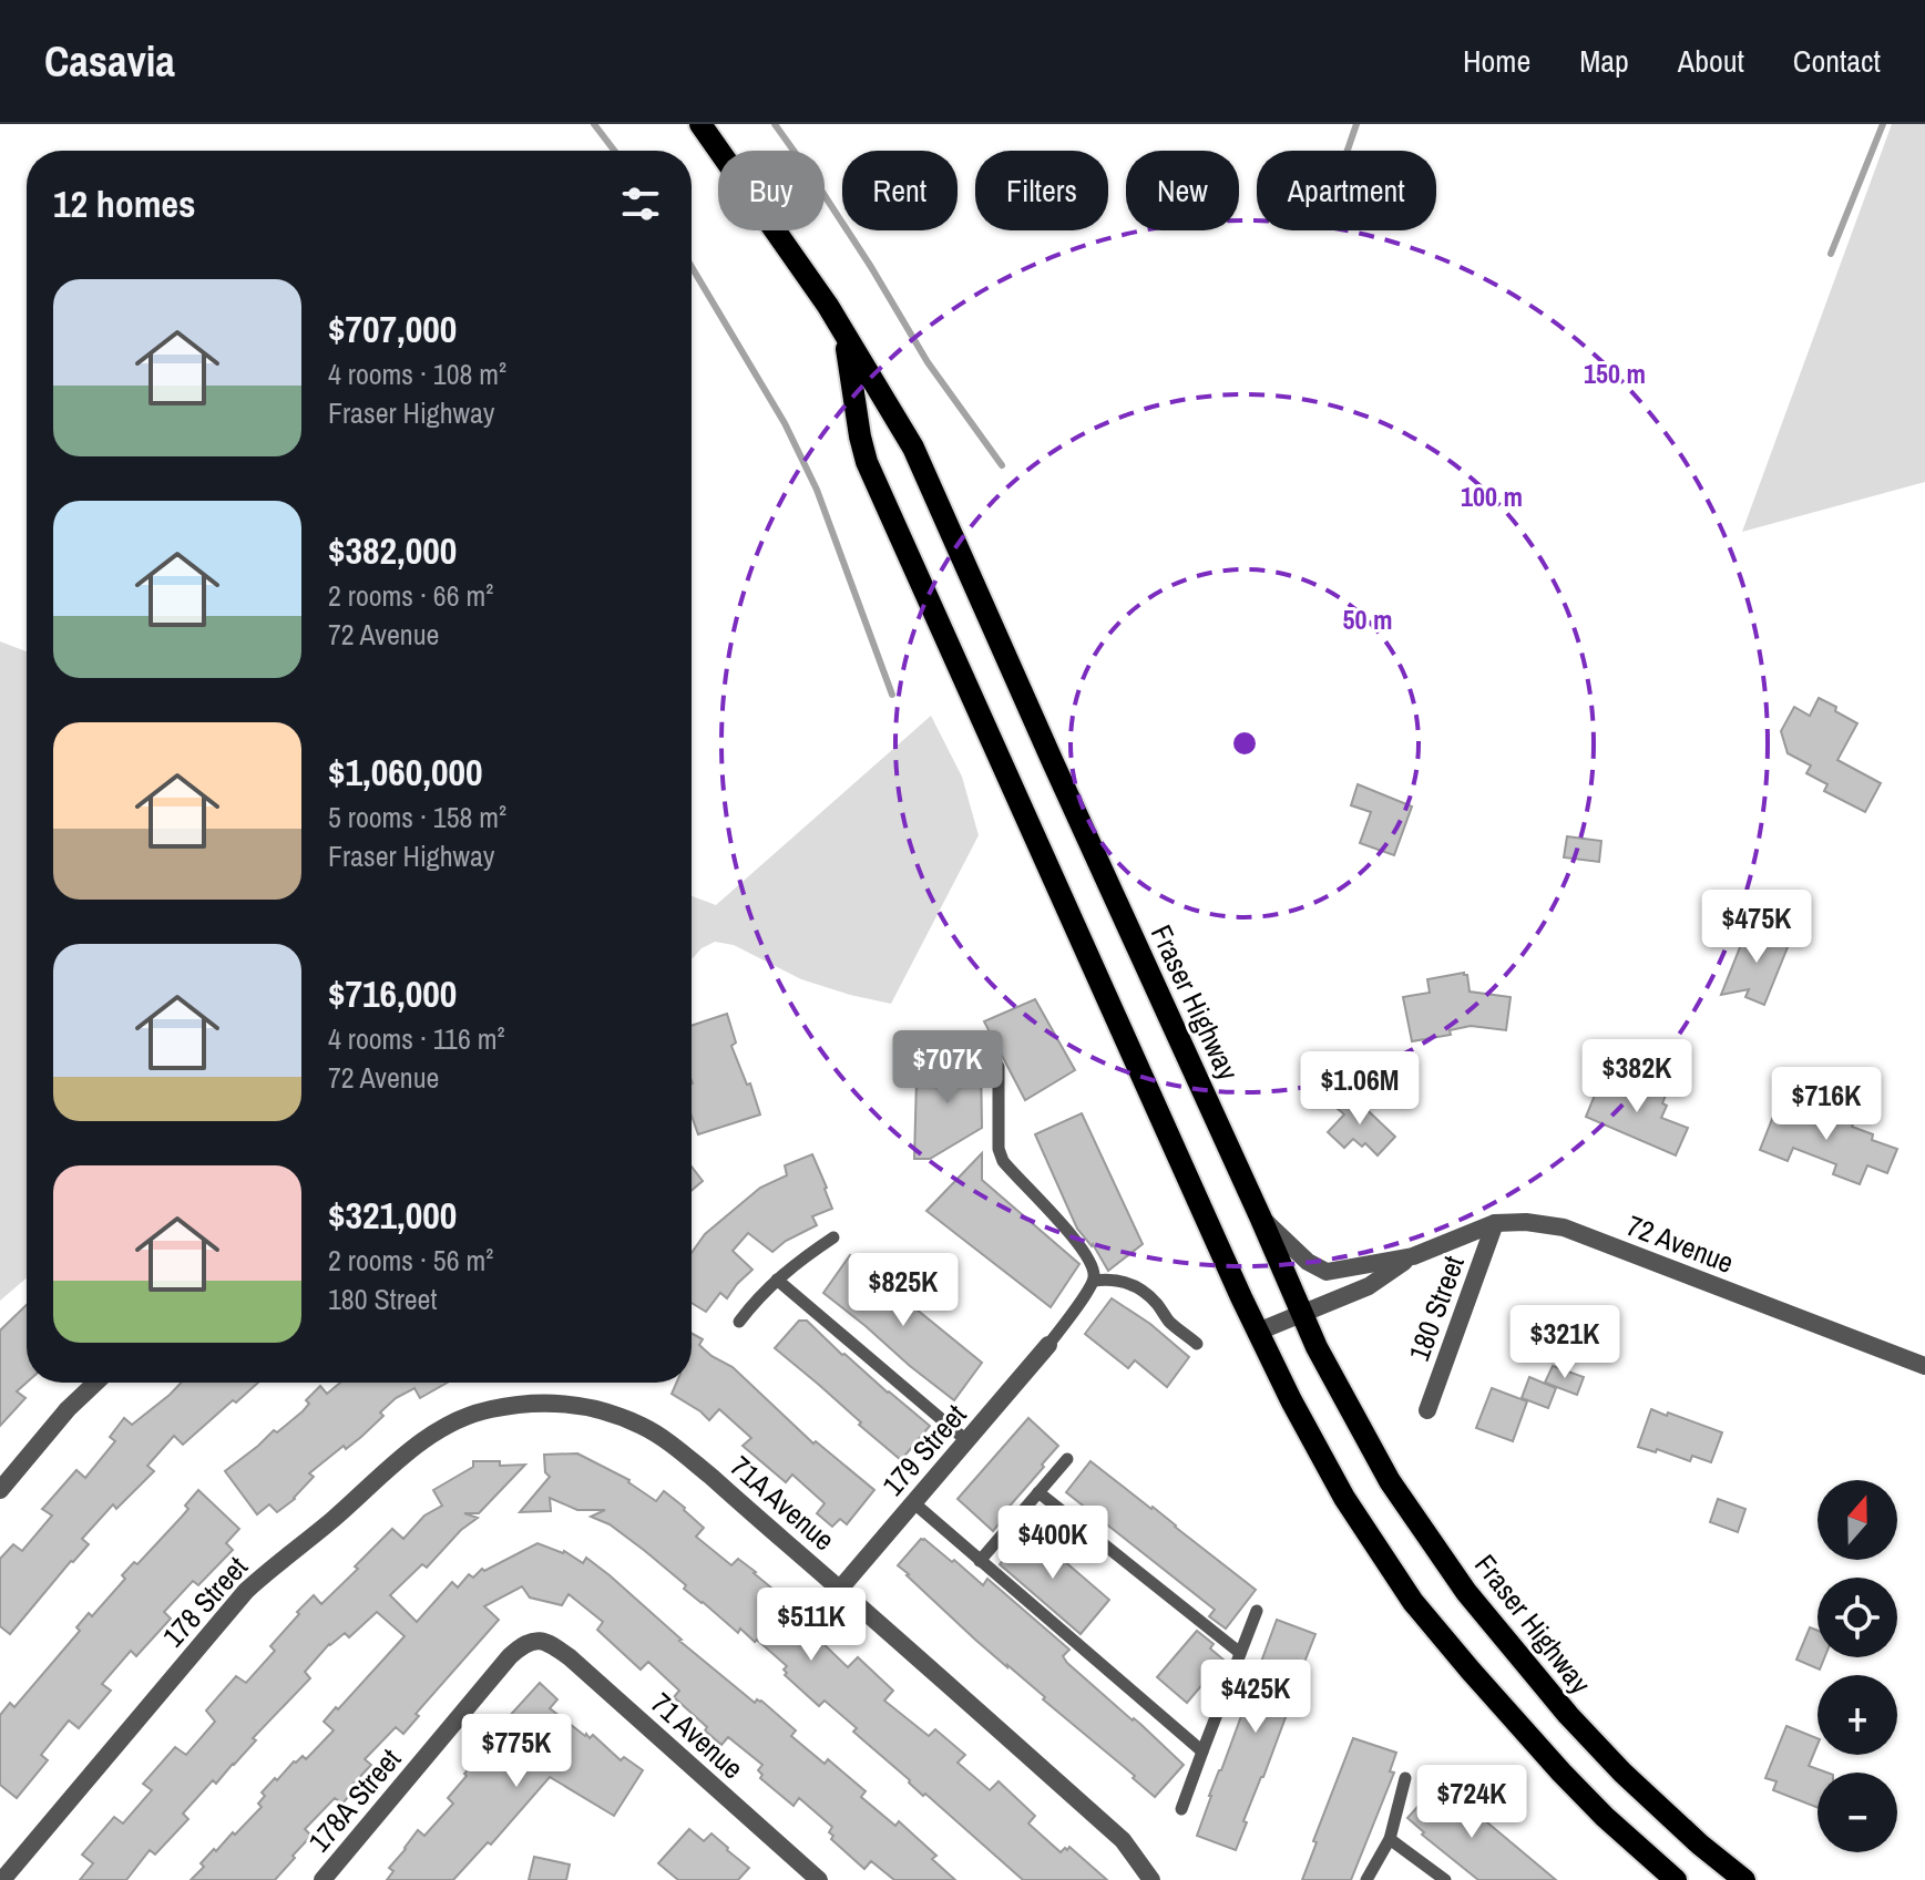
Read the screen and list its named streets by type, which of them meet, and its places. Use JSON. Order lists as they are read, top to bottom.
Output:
{
  "streets": {
    "main road": ["Fraser Highway"],
    "street": [
      "72 Avenue",
      "180 Street",
      "179 Street",
      "71A Avenue",
      "178 Street",
      "71 Avenue",
      "178A Street"
    ]
  },
  "crossings": [
    ["Fraser Highway", "72 Avenue"],
    ["72 Avenue", "180 Street"],
    ["179 Street", "71A Avenue"],
    ["71A Avenue", "178 Street"],
    ["71 Avenue", "178A Street"]
  ],
  "north": "top",
  "page": {
    "header": "Casavia",
    "nav": [
      "Home",
      "Map",
      "About",
      "Contact"
    ],
    "chip": [
      "Buy",
      "Rent",
      "Filters",
      "New",
      "Apartment"
    ],
    "heading": "12 homes",
    "list": [
      {
        "name": "$707,000",
        "note": "4 rooms · 108 m² · Fraser Highway"
      },
      {
        "name": "$382,000",
        "note": "2 rooms · 66 m² · 72 Avenue"
      },
      {
        "name": "$1,060,000",
        "note": "5 rooms · 158 m² · Fraser Highway"
      },
      {
        "name": "$716,000",
        "note": "4 rooms · 116 m² · 72 Avenue"
      },
      {
        "name": "$321,000",
        "note": "2 rooms · 56 m² · 180 Street"
      }
    ],
    "price": [
      "$475K",
      "$707K",
      "$382K",
      "$1.06M",
      "$716K",
      "$825K",
      "$321K",
      "$400K",
      "$511K",
      "$425K",
      "$775K",
      "$724K"
    ],
    "map_buttons": ["+", "−"]
  },
  "rings": ["150 m", "100 m", "50 m"]
}
